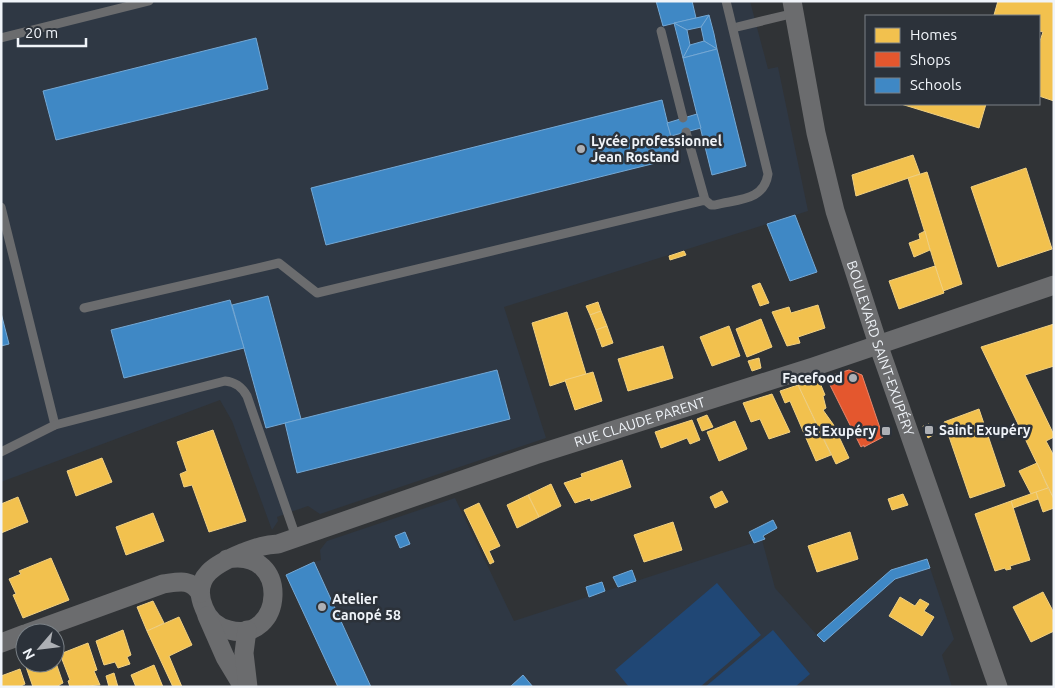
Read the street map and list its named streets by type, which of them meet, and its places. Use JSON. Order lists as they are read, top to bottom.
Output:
{
  "streets": {
    "street": ["BOULEVARD SAINT-EXUPÉRY", "RUE CLAUDE PARENT"]
  },
  "crossings": [
    ["BOULEVARD SAINT-EXUPÉRY", "RUE CLAUDE PARENT"]
  ],
  "places": {
    "other": ["Lycée professionnel Jean Rostand", "Facefood", "Atelier Canopé 58"],
    "transit": ["Saint Exupéry", "St Exupéry"]
  },
  "legend": ["Homes", "Shops", "Schools"],
  "scale_bar": "20 m",
  "north": "bottom left"
}
